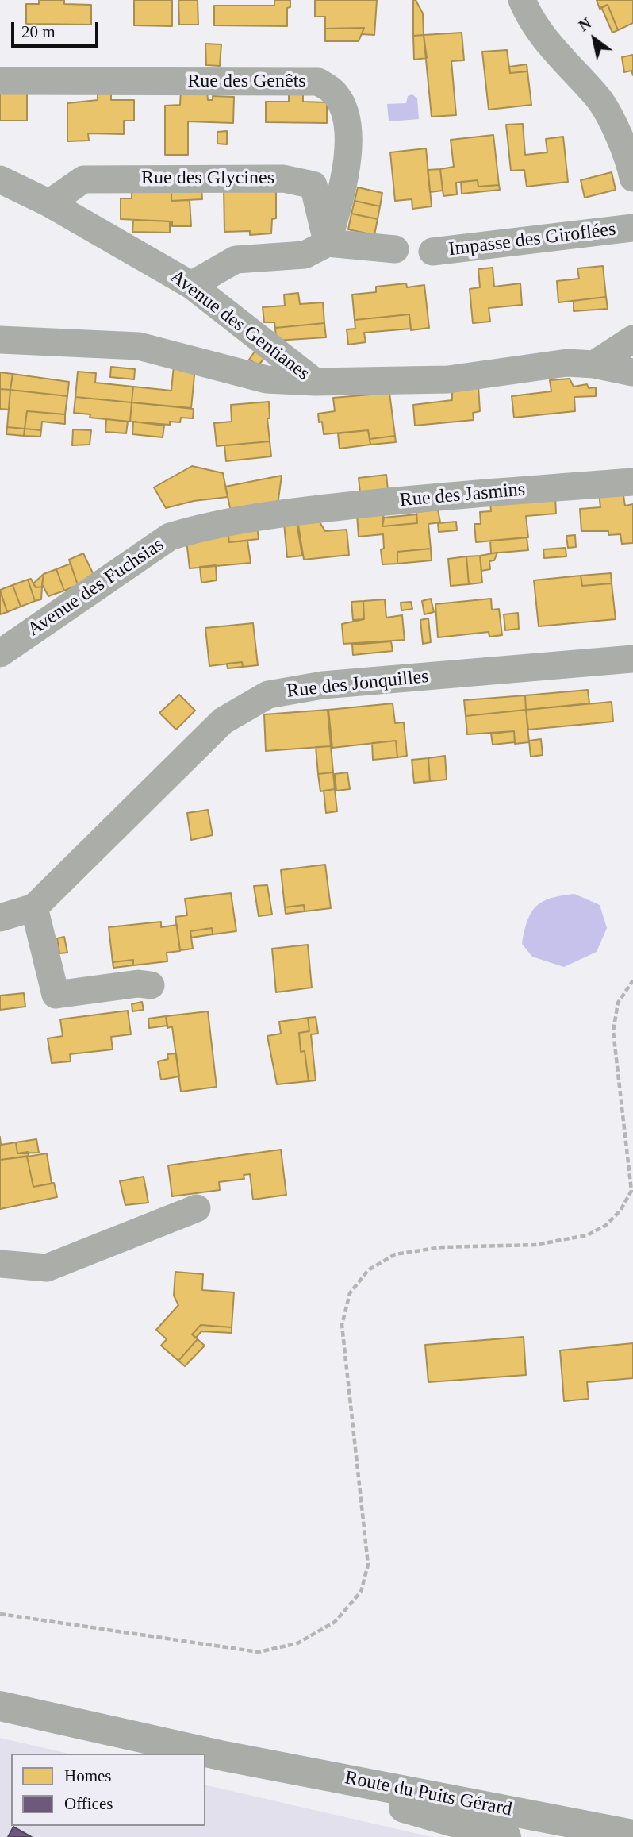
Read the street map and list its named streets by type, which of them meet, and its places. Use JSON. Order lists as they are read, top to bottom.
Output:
{
  "streets": {
    "main road": ["Route du Puits Gérard"],
    "street": [
      "Rue des Genêts",
      "Rue des Glycines",
      "Impasse des Giroflées",
      "Avenue des Gentianes",
      "Rue des Jasmins",
      "Avenue des Fuchsias",
      "Rue des Jonquilles"
    ]
  },
  "crossings": [
    ["Rue des Genêts", "Rue des Glycines"],
    ["Rue des Glycines", "Avenue des Gentianes"],
    ["Rue des Jasmins", "Avenue des Fuchsias"]
  ],
  "legend": ["Homes", "Offices"],
  "scale_bar": "20 m",
  "north": "top left"
}
